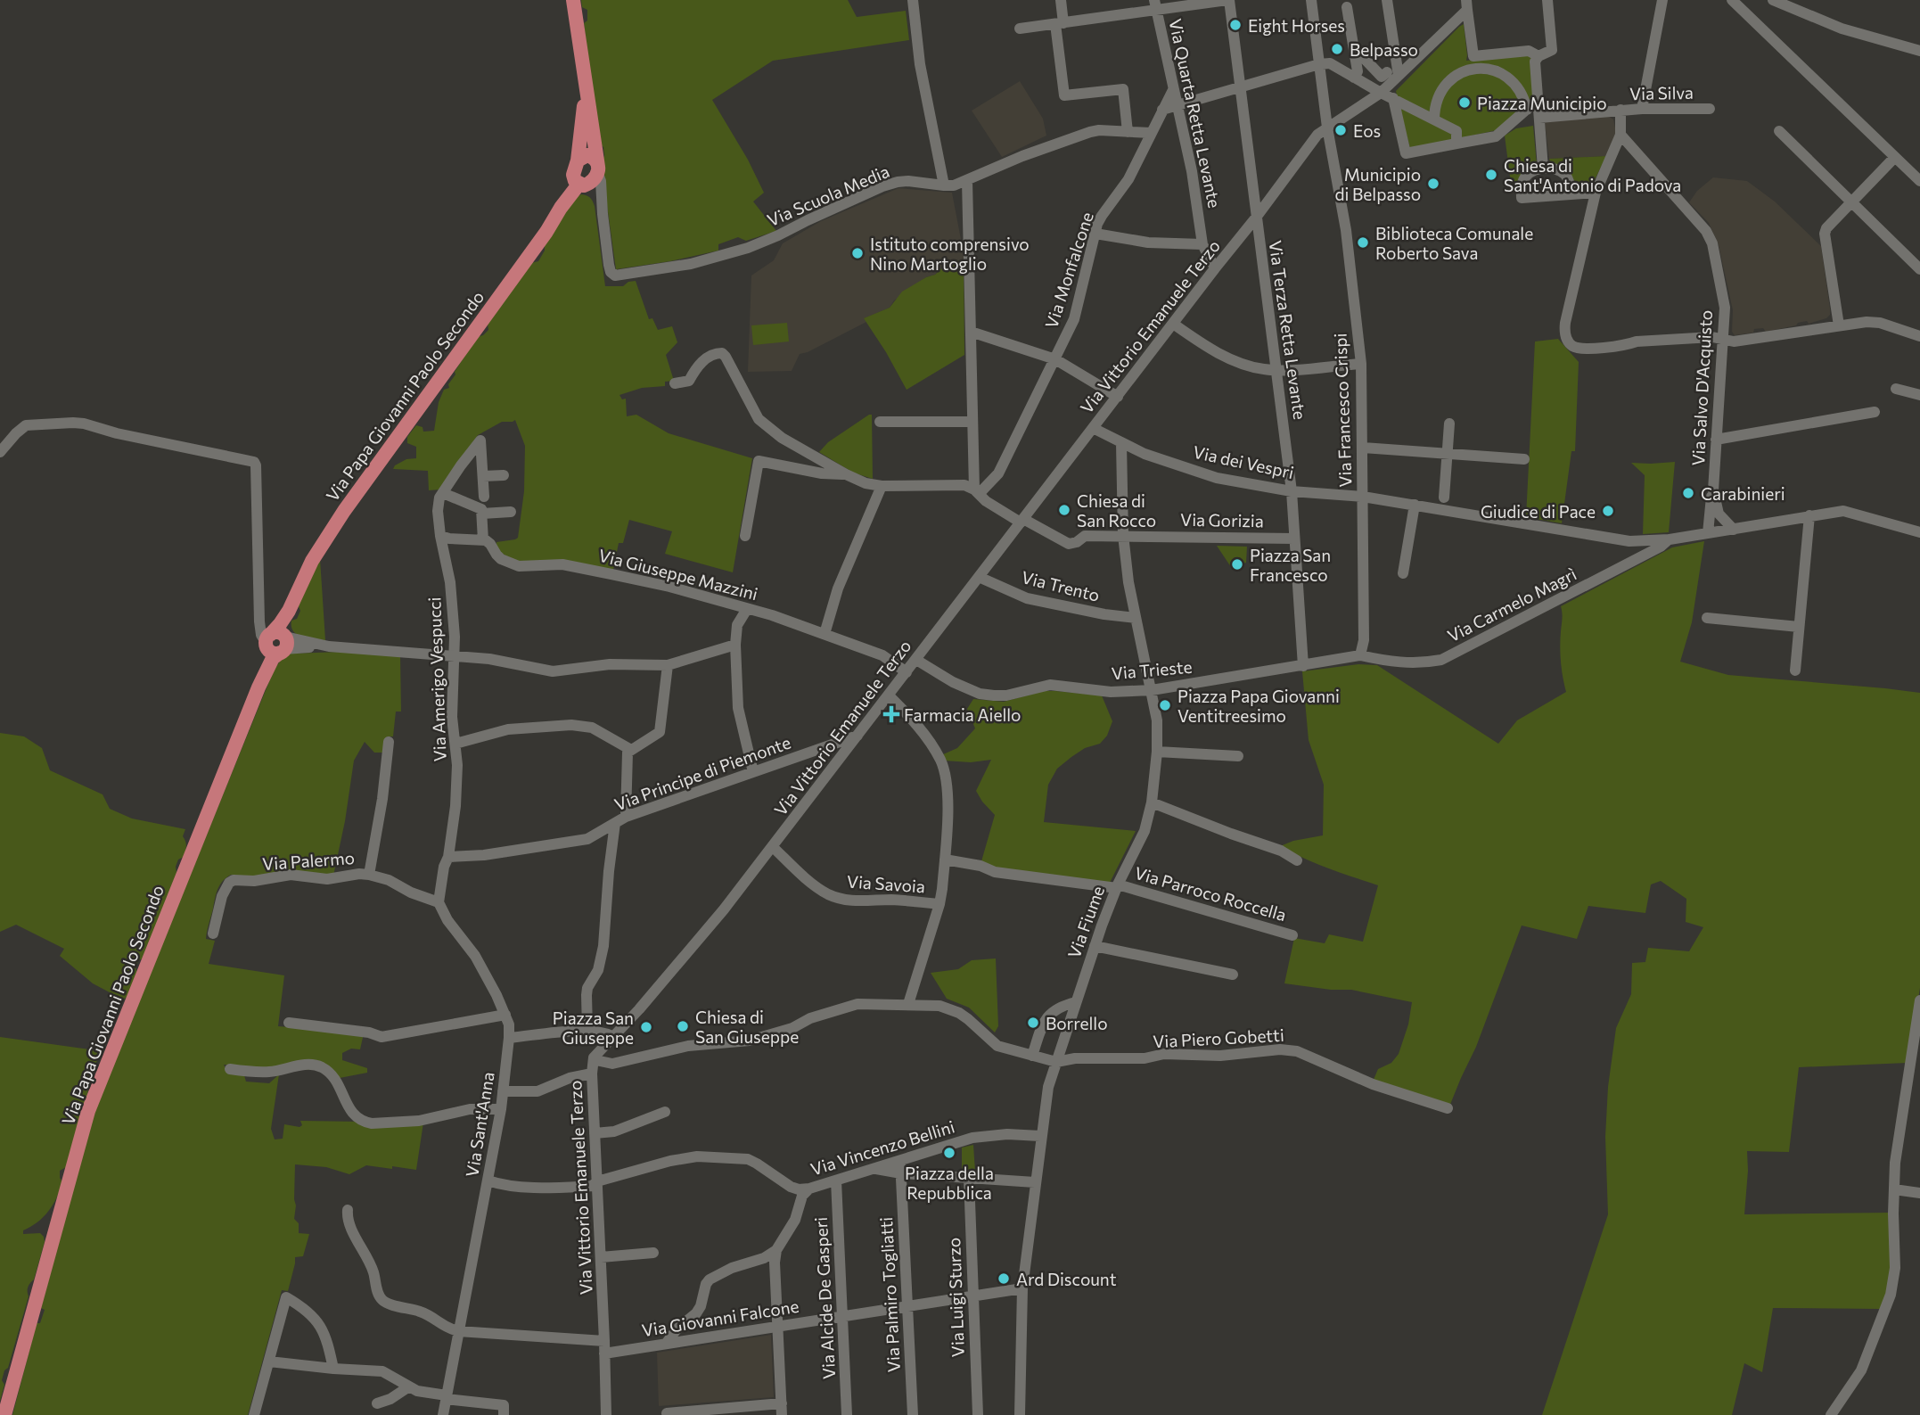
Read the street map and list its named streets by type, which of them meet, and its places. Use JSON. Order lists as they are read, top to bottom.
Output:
{
  "streets": {
    "main road": ["Via Papa Giovanni Paolo Secondo"],
    "street": [
      "Via Silva",
      "Via Quarta Retta Levante",
      "Via Scuola Media",
      "Via Monfalcone",
      "Via Vittorio Emanuele Terzo",
      "Via Terza Retta Levante",
      "Via Salvo D'Acquisto",
      "Via Francesco Crispi",
      "Via dei Vespri",
      "Via Gorizia",
      "Via Giuseppe Mazzini",
      "Via Trento",
      "Via Carmelo Magrì",
      "Via Trieste",
      "Via Amerigo Vespucci",
      "Via Principe di Piemonte",
      "Via Palermo",
      "Via Savoia",
      "Via Parroco Roccella",
      "Via Fiume",
      "Via Piero Gobetti",
      "Via Sant'Anna",
      "Via Vincenzo Bellini",
      "Via Palmiro Togliatti",
      "Via Luigi Sturzo",
      "Via Alcide De Gasperi",
      "Via Giovanni Falcone"
    ]
  },
  "crossings": [
    ["Via Quarta Retta Levante", "Via Monfalcone"],
    ["Via Quarta Retta Levante", "Via Vittorio Emanuele Terzo"],
    ["Via Scuola Media", "Via Monfalcone"],
    ["Via Monfalcone", "Via Gorizia"],
    ["Via Vittorio Emanuele Terzo", "Via Terza Retta Levante"],
    ["Via Vittorio Emanuele Terzo", "Via Francesco Crispi"],
    ["Via Vittorio Emanuele Terzo", "Via dei Vespri"],
    ["Via Vittorio Emanuele Terzo", "Via Gorizia"],
    ["Via Vittorio Emanuele Terzo", "Via Giuseppe Mazzini"],
    ["Via Vittorio Emanuele Terzo", "Via Trento"],
    ["Via Vittorio Emanuele Terzo", "Via Trieste"],
    ["Via Vittorio Emanuele Terzo", "Via Principe di Piemonte"],
    ["Via Vittorio Emanuele Terzo", "Via Savoia"],
    ["Via Vittorio Emanuele Terzo", "Via Vincenzo Bellini"],
    ["Via Vittorio Emanuele Terzo", "Via Giovanni Falcone"],
    ["Via Terza Retta Levante", "Via dei Vespri"],
    ["Via Terza Retta Levante", "Via Gorizia"],
    ["Via Terza Retta Levante", "Via Trieste"],
    ["Via Francesco Crispi", "Via dei Vespri"],
    ["Via Francesco Crispi", "Via Carmelo Magrì"],
    ["Via Francesco Crispi", "Via Trieste"],
    ["Via dei Vespri", "Via Carmelo Magrì"],
    ["Via dei Vespri", "Via Fiume"],
    ["Via Gorizia", "Via Fiume"],
    ["Via Trento", "Via Fiume"],
    ["Via Carmelo Magrì", "Via Trieste"],
    ["Via Trieste", "Via Fiume"],
    ["Via Amerigo Vespucci", "Via Principe di Piemonte"],
    ["Via Palermo", "Via Sant'Anna"],
    ["Via Parroco Roccella", "Via Fiume"],
    ["Via Fiume", "Via Piero Gobetti"],
    ["Via Fiume", "Via Vincenzo Bellini"],
    ["Via Sant'Anna", "Via Vincenzo Bellini"],
    ["Via Vincenzo Bellini", "Via Palmiro Togliatti"],
    ["Via Vincenzo Bellini", "Via Alcide De Gasperi"],
    ["Via Palmiro Togliatti", "Via Giovanni Falcone"],
    ["Via Alcide De Gasperi", "Via Giovanni Falcone"]
  ],
  "places": {
    "other": [
      "Eight Horses",
      "Belpasso",
      "Piazza Municipio",
      "Eos",
      "Chiesa di Sant'Antonio di Padova",
      "Municipio di Belpasso",
      "Biblioteca Comunale Roberto Sava",
      "Istituto comprensivo Nino Martoglio",
      "Carabinieri",
      "Chiesa di San Rocco",
      "Giudice di Pace",
      "Piazza San Francesco",
      "Piazza Papa Giovanni Ventitreesimo",
      "Borrello",
      "Chiesa di San Giuseppe",
      "Piazza San Giuseppe",
      "Piazza della Repubblica",
      "Ard Discount"
    ],
    "health": ["Farmacia Aiello"]
  }
}
